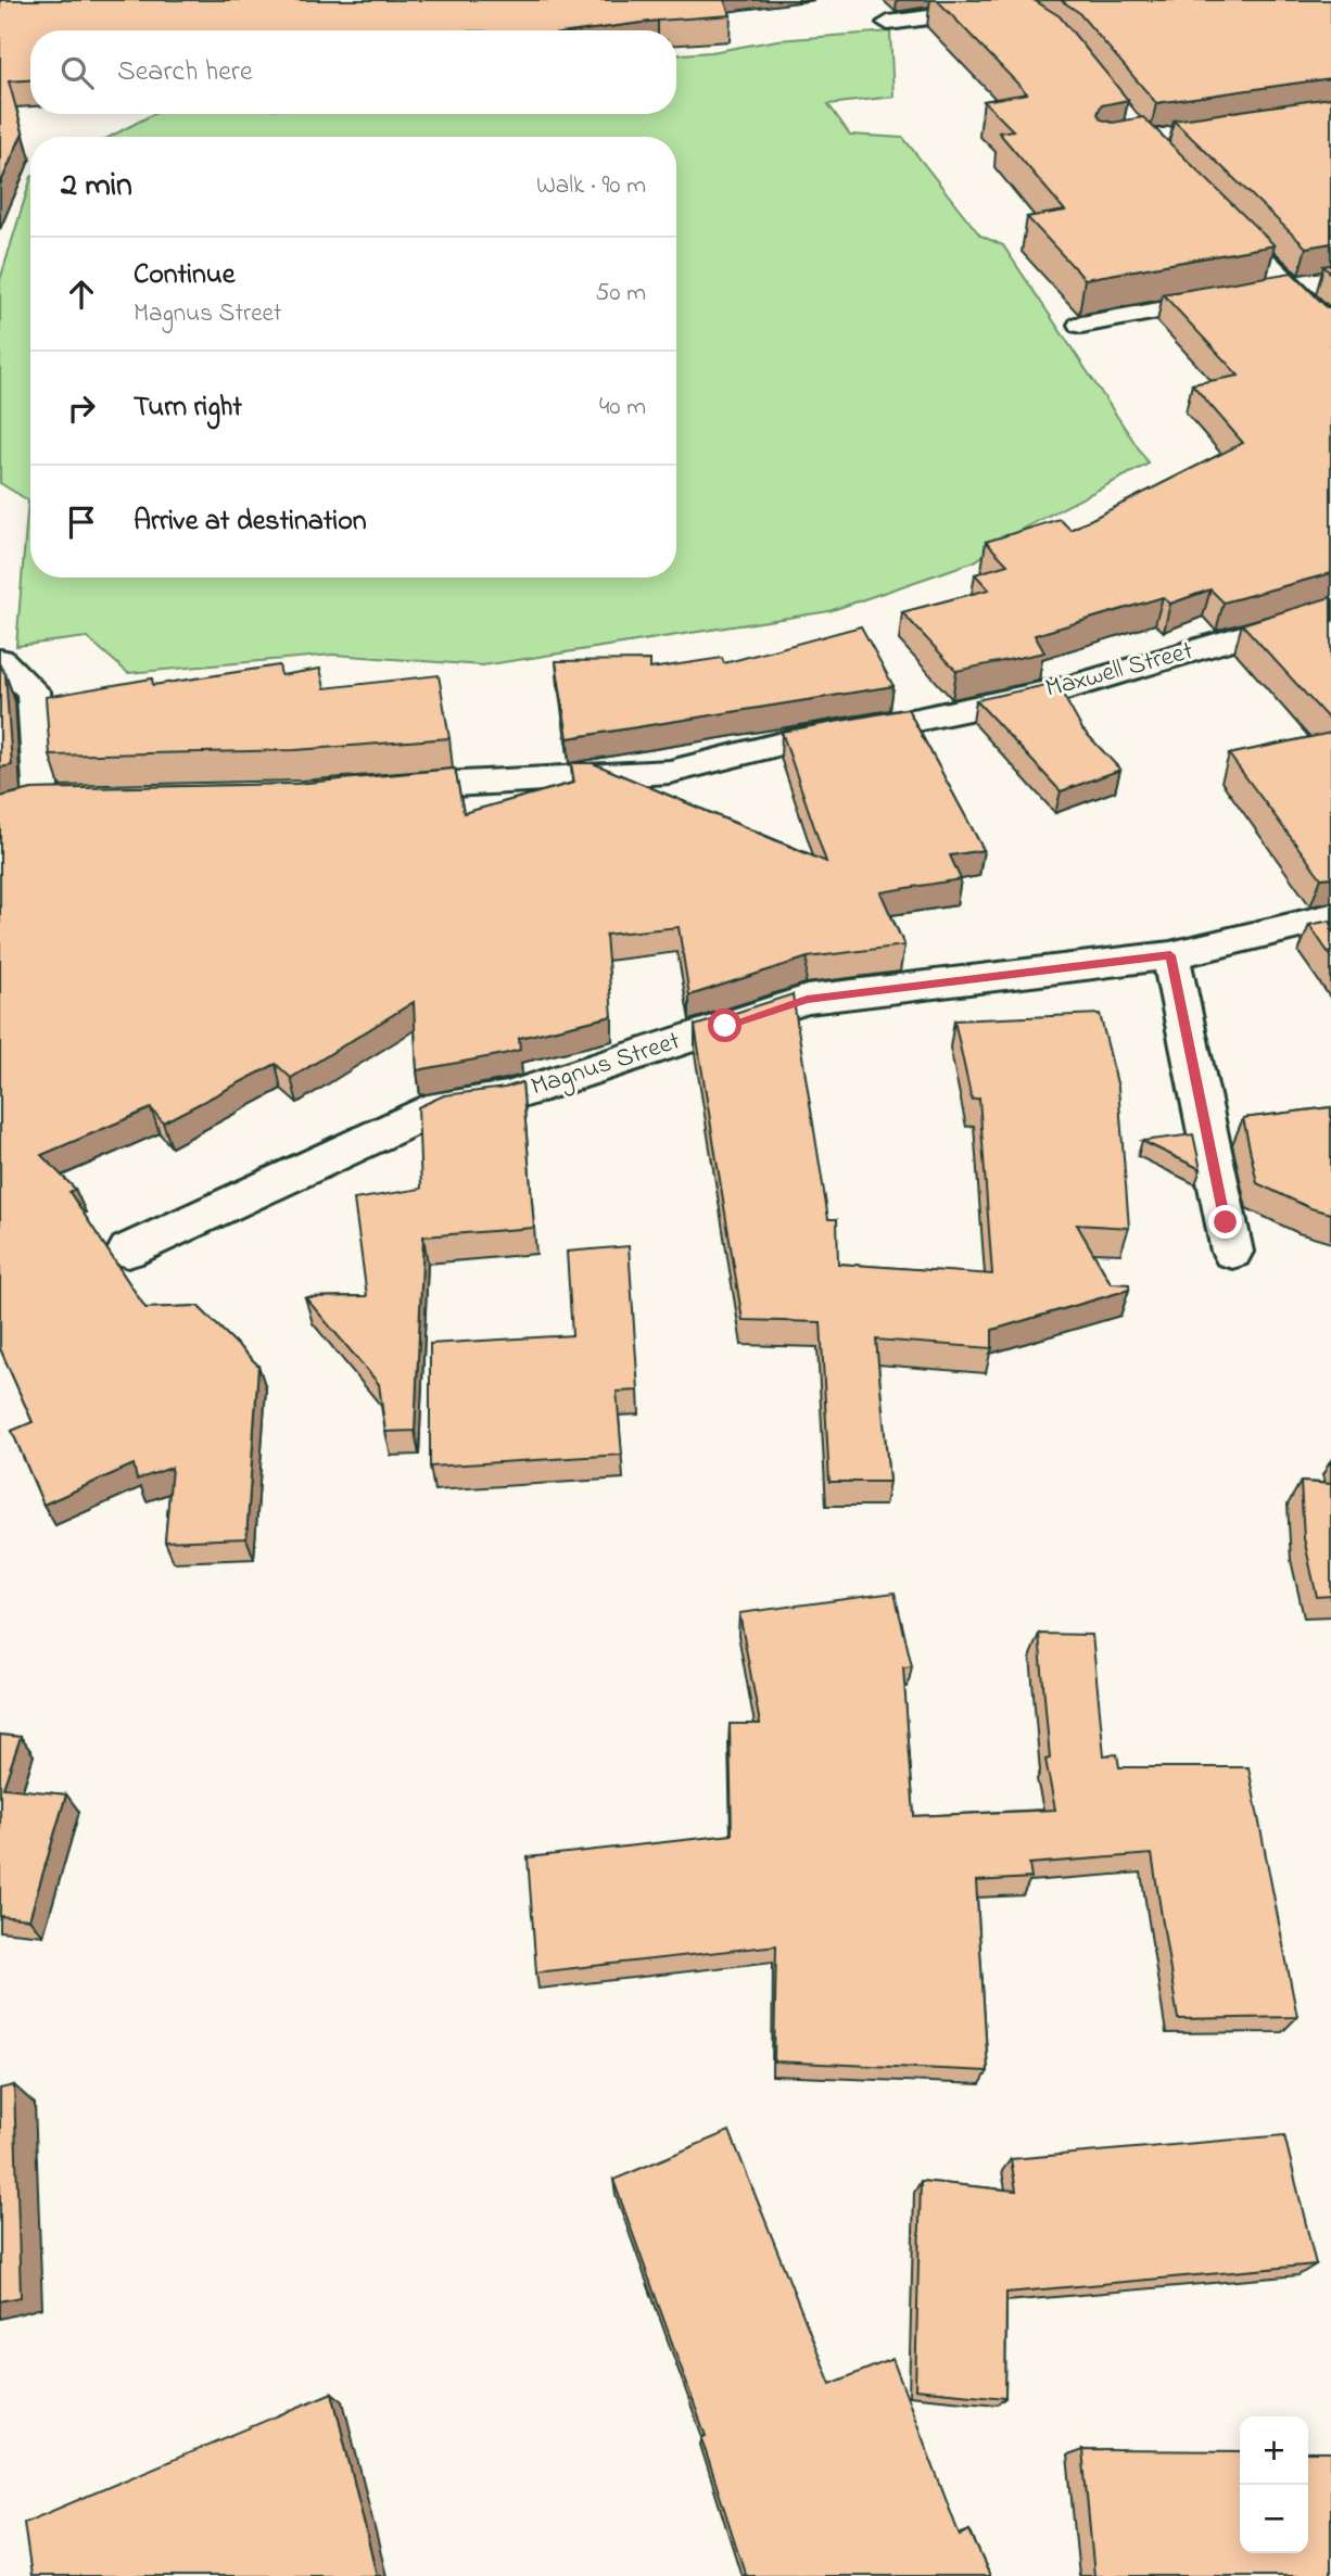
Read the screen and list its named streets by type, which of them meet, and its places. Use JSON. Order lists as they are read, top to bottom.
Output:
{
  "streets": {
    "street": ["Maxwell Street", "Magnus Street"]
  },
  "page": {
    "search": "Search here",
    "heading": ["2 min", "Walk · 90 m"],
    "list": [
      ["Continue", "Magnus Street", "50 m"],
      ["Turn right", "40 m"],
      "Arrive at destination"
    ],
    "map_buttons": ["+", "−"]
  }
}
